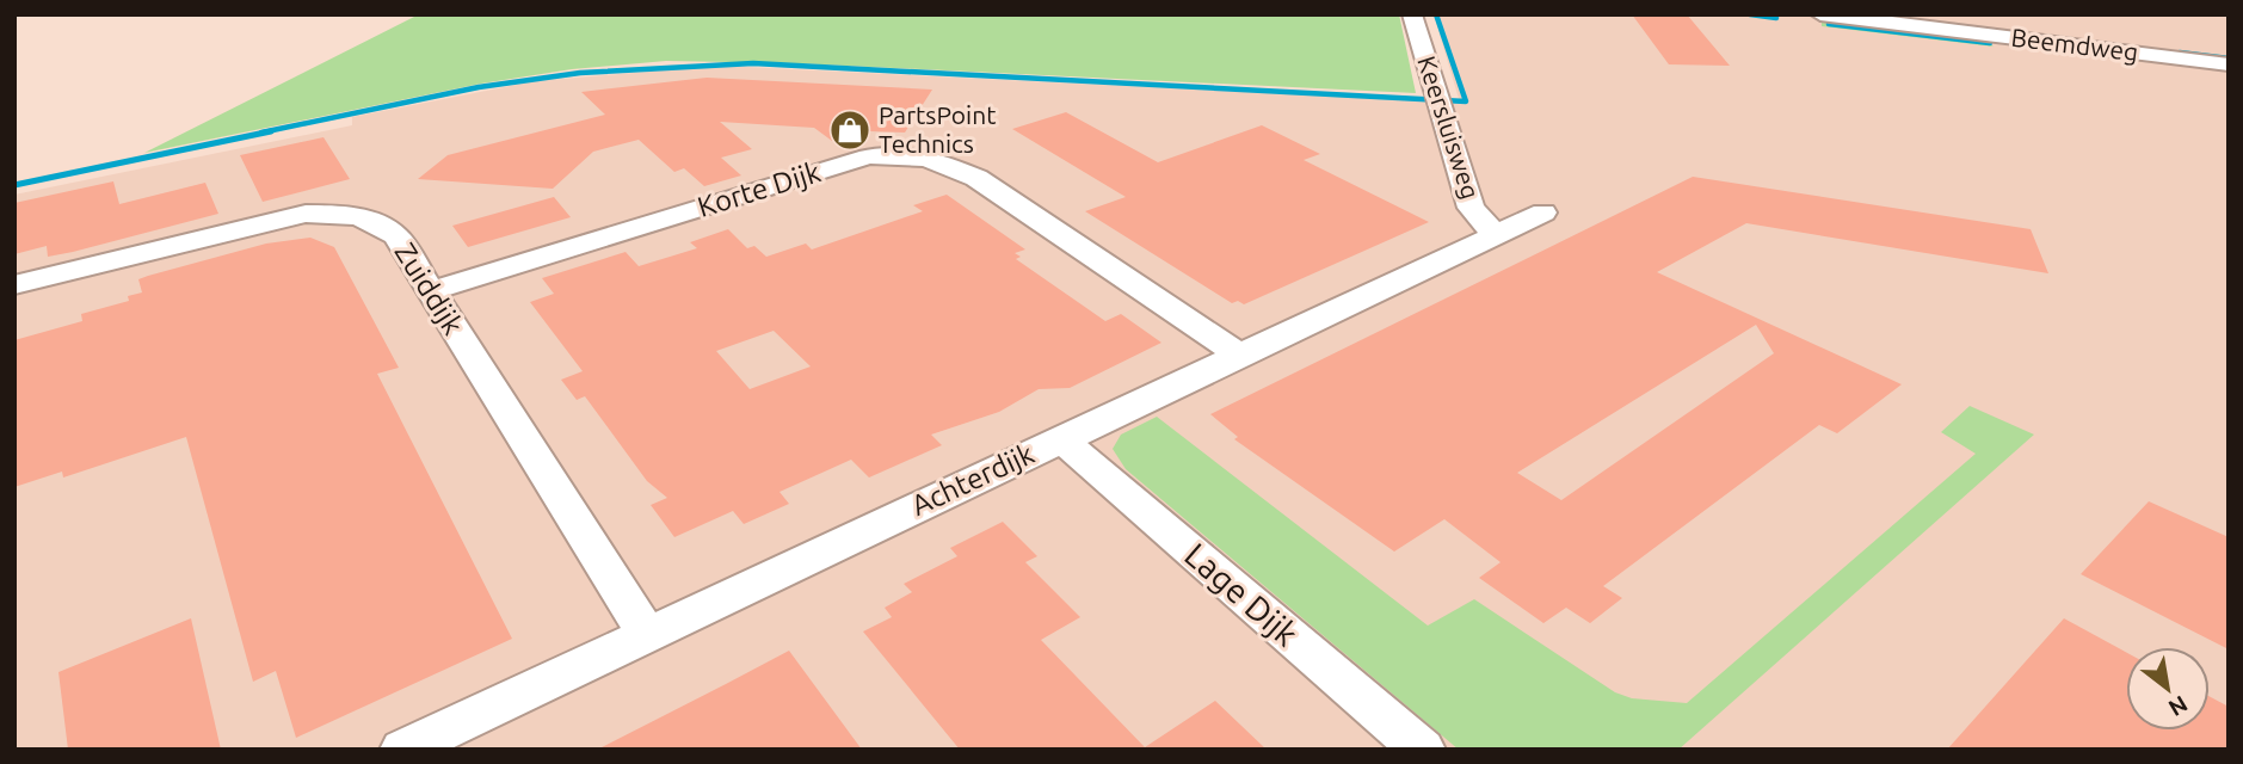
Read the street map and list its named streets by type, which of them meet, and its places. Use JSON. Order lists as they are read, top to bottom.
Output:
{
  "streets": {
    "street": [
      "Beemdweg",
      "Keersluisweg",
      "Korte Dijk",
      "Zuiddijk",
      "Achterdijk",
      "Lage Dijk"
    ]
  },
  "crossings": [
    ["Keersluisweg", "Achterdijk"],
    ["Korte Dijk", "Zuiddijk"],
    ["Korte Dijk", "Achterdijk"],
    ["Zuiddijk", "Achterdijk"],
    ["Achterdijk", "Lage Dijk"]
  ],
  "places": {
    "shop": ["PartsPoint Technics"]
  },
  "north": "bottom right"
}
